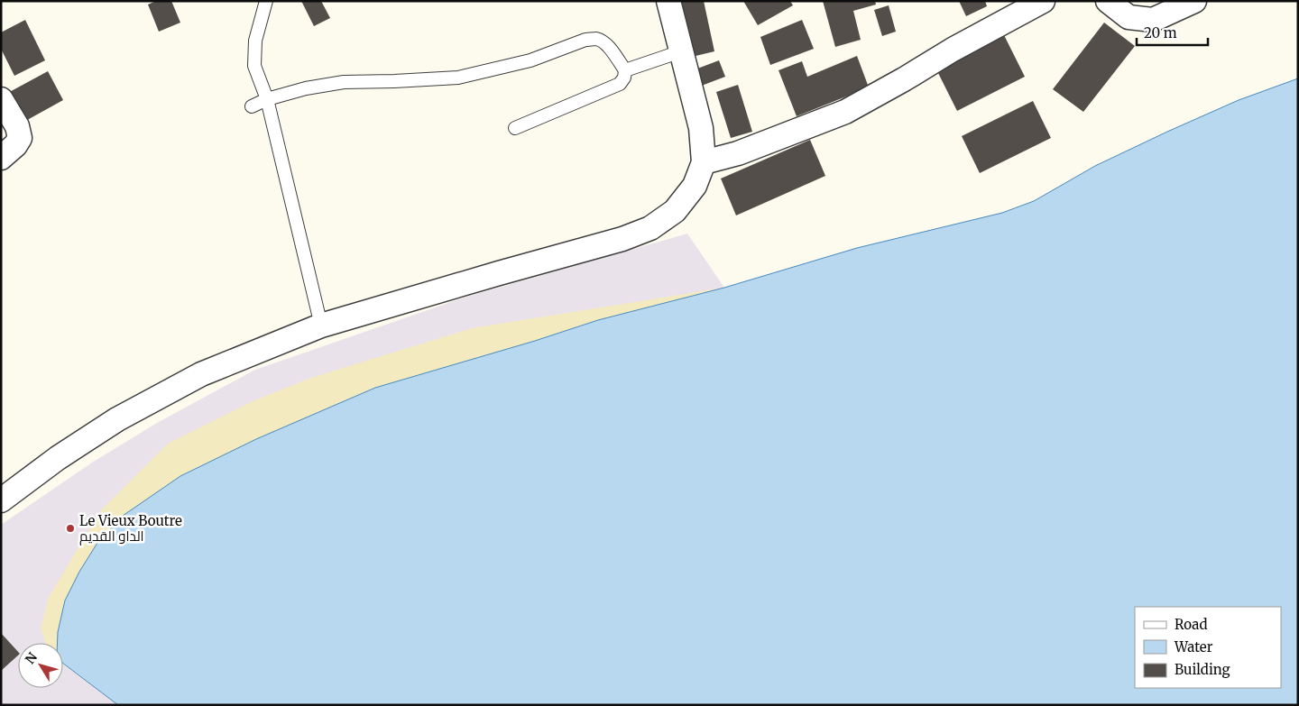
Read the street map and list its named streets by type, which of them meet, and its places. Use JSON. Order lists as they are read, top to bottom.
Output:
{
  "places": ["Le Vieux Boutre الداو القديم"],
  "legend": ["Road", "Water", "Building"],
  "scale_bar": "20 m",
  "north": "top left"
}
